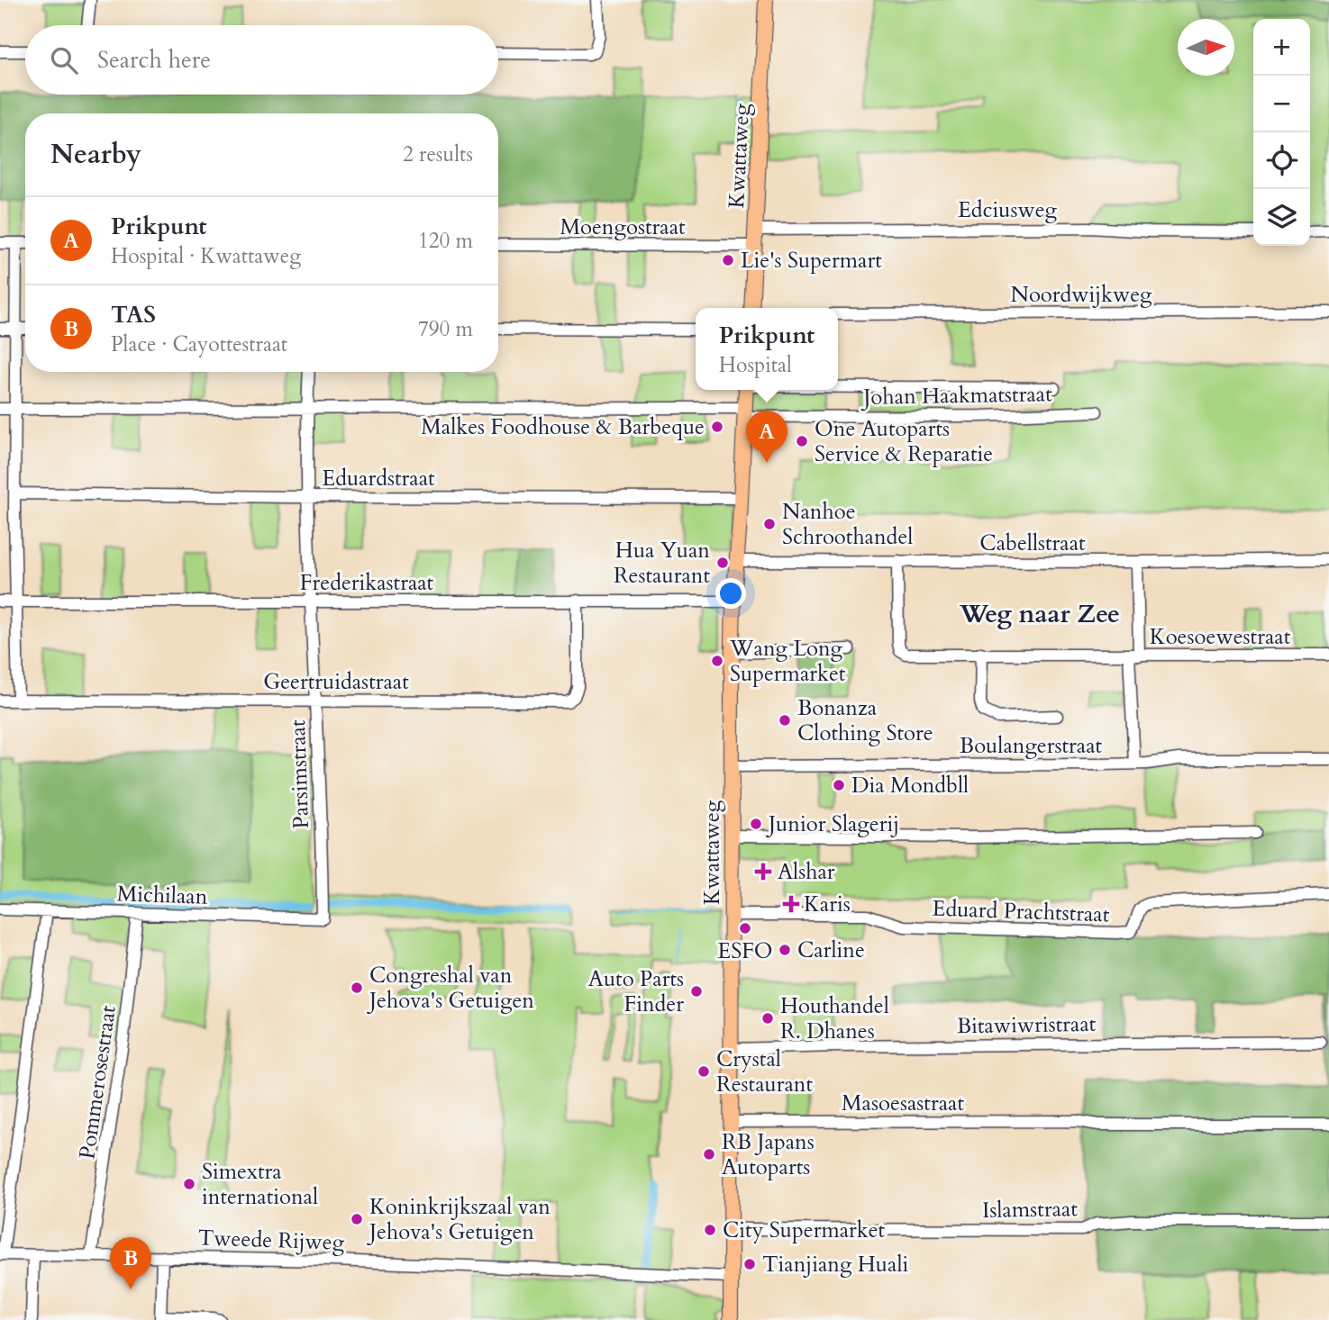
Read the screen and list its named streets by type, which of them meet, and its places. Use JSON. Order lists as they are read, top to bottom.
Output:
{
  "streets": {
    "main road": ["Kwattaweg"],
    "street": [
      "Edciusweg",
      "Moengostraat",
      "Noordwijkweg",
      "Johan Haakmatstraat",
      "Eduardstraat",
      "Cabellstraat",
      "Frederikastraat",
      "Koesoewestraat",
      "Geertruidastraat",
      "Boulangerstraat",
      "Parsimstraat",
      "Michilaan",
      "Eduard Prachtstraat",
      "Bitawiwristraat",
      "Pommerosestraat",
      "Masoesastraat",
      "Islamstraat",
      "Tweede Rijweg"
    ]
  },
  "crossings": [
    ["Kwattaweg", "Edciusweg"],
    ["Kwattaweg", "Moengostraat"],
    ["Kwattaweg", "Johan Haakmatstraat"],
    ["Kwattaweg", "Eduardstraat"],
    ["Kwattaweg", "Cabellstraat"],
    ["Kwattaweg", "Frederikastraat"],
    ["Kwattaweg", "Boulangerstraat"],
    ["Kwattaweg", "Eduard Prachtstraat"],
    ["Kwattaweg", "Bitawiwristraat"],
    ["Kwattaweg", "Masoesastraat"],
    ["Kwattaweg", "Islamstraat"],
    ["Kwattaweg", "Tweede Rijweg"],
    ["Johan Haakmatstraat", "Parsimstraat"],
    ["Eduardstraat", "Parsimstraat"],
    ["Cabellstraat", "Koesoewestraat"],
    ["Frederikastraat", "Geertruidastraat"],
    ["Frederikastraat", "Parsimstraat"],
    ["Geertruidastraat", "Parsimstraat"],
    ["Parsimstraat", "Michilaan"],
    ["Michilaan", "Pommerosestraat"],
    ["Pommerosestraat", "Tweede Rijweg"]
  ],
  "districts": ["Weg naar Zee"],
  "places": {
    "other": [
      "Lie's Supermart",
      "Malkes Foodhouse & Barbeque",
      "One Autoparts Service & Reparatie",
      "Nanhoe Schroothandel",
      "Hua Yuan Restaurant",
      "Wang Long Supermarket",
      "Bonanza Clothing Store",
      "Dia Mondbll",
      "Junior Slagerij",
      "ESFO",
      "Carline",
      "Congreshal van Jehova's Getuigen",
      "Auto Parts Finder",
      "Houthandel R. Dhanes",
      "Crystal Restaurant",
      "RB Japans Autoparts",
      "Simextra international",
      "Koninkrijkszaal van Jehova's Getuigen",
      "City Supermarket",
      "Tianjiang Huali"
    ],
    "health": ["Alshar", "Karis"]
  },
  "north": "right",
  "page": {
    "map_buttons": ["+", "−"],
    "search": "Search here",
    "heading": ["Nearby", "2 results"],
    "list": [
      {
        "mark": "A",
        "name": "Prikpunt",
        "note": "Hospital · Kwattaweg",
        "value": "120 m"
      },
      {
        "mark": "B",
        "name": "TAS",
        "note": "Place · Cayottestraat",
        "value": "790 m"
      }
    ],
    "popup": ["Prikpunt", "Hospital"],
    "pins": ["A", "B"]
  }
}
